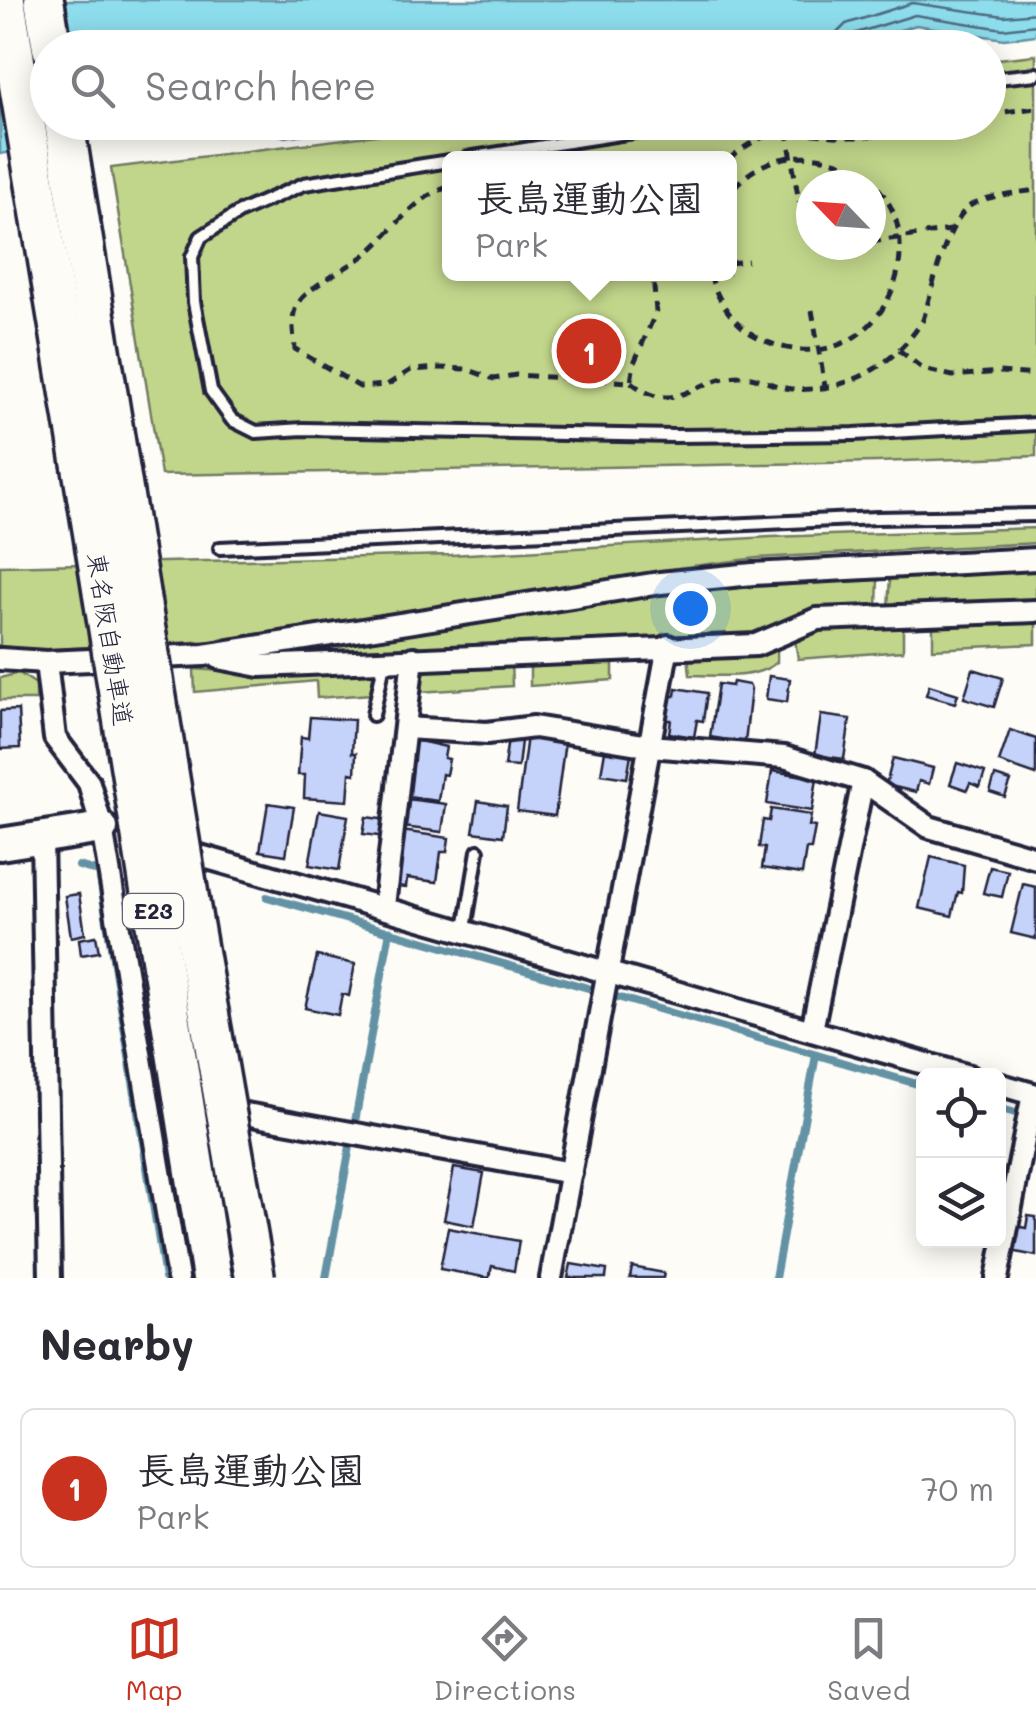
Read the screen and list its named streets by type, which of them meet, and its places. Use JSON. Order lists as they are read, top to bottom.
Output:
{
  "streets": {
    "highway": ["東名阪自動車道", "E23"]
  },
  "north": "top left",
  "page": {
    "search": "Search here",
    "popup": ["長島運動公園", "Park"],
    "pins": "1",
    "heading": "Nearby",
    "list": [
      {
        "mark": "1",
        "name": "長島運動公園",
        "note": "Park",
        "value": "70 m"
      }
    ],
    "nav": ["Map", "Directions", "Saved"]
  }
}
